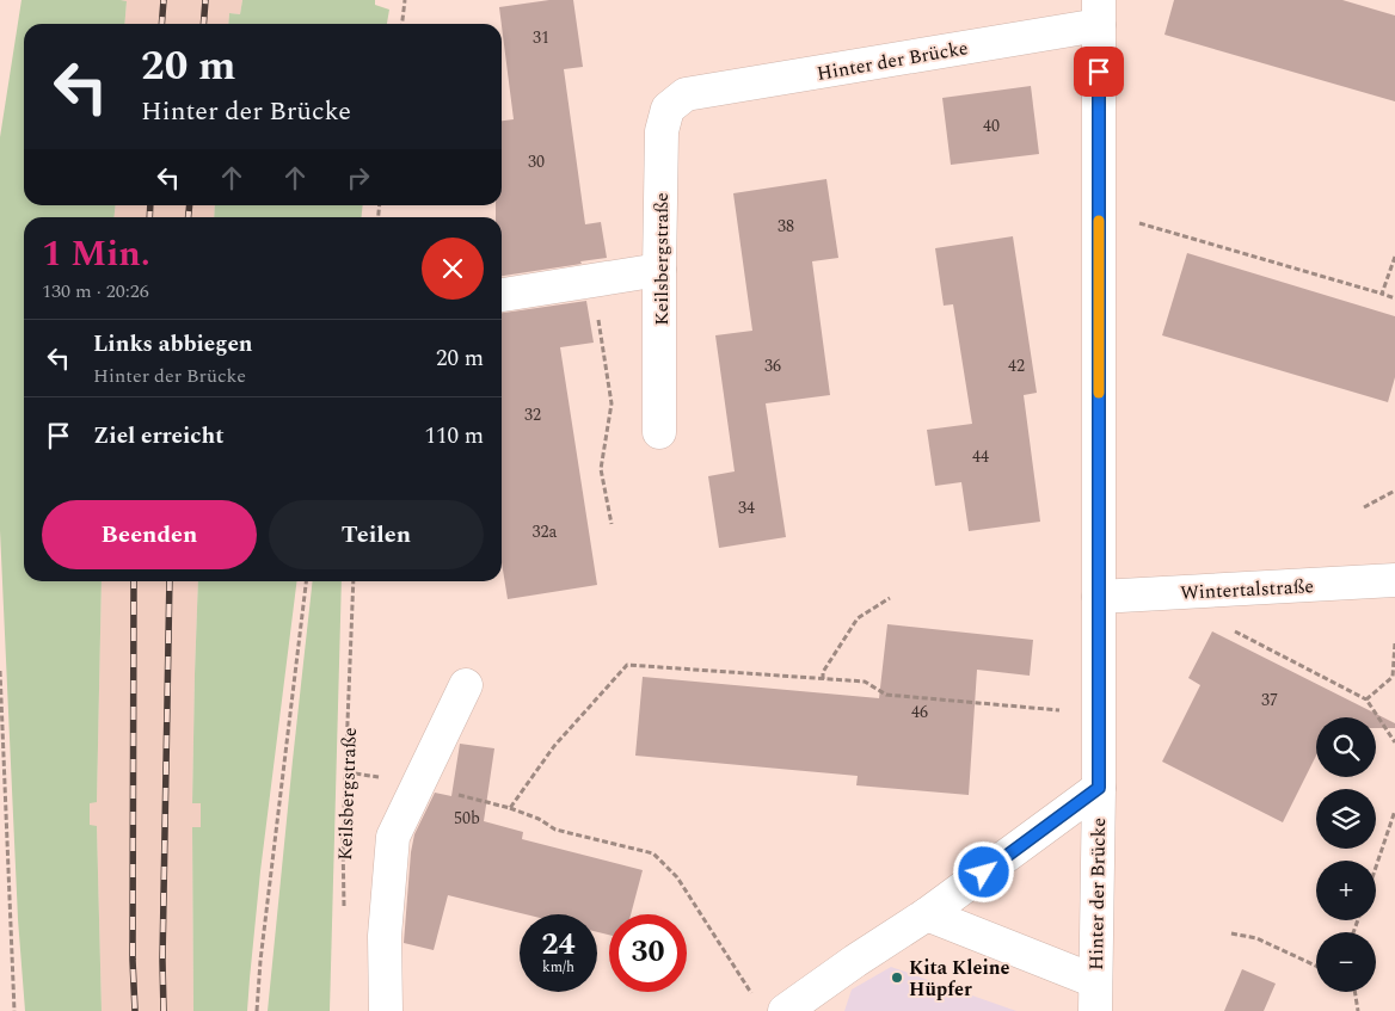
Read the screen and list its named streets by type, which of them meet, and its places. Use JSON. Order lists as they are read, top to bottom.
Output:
{
  "streets": {
    "street": ["Hinter der Brücke", "Keilsbergstraße", "Wintertalstraße"]
  },
  "crossings": [
    ["Hinter der Brücke", "Keilsbergstraße"],
    ["Hinter der Brücke", "Wintertalstraße"]
  ],
  "places": ["Kita Kleine Hüpfer"],
  "house_numbers": [
    "31",
    "40",
    "30",
    "38",
    "36",
    "42",
    "32",
    "44",
    "34",
    "32a",
    "37",
    "46",
    "50b"
  ],
  "page": {
    "turn": ["20 m", "Hinter der Brücke"],
    "heading": ["1 Min.", "130 m · 20:26"],
    "list": [
      {
        "name": "Links abbiegen",
        "note": "Hinter der Brücke",
        "value": "20 m"
      },
      {
        "name": "Ziel erreicht",
        "value": "110 m"
      }
    ],
    "buttons": ["Beenden", "Teilen"],
    "map_buttons": ["+", "−"],
    "speed": "24 km/h",
    "limit": "30"
  }
}
